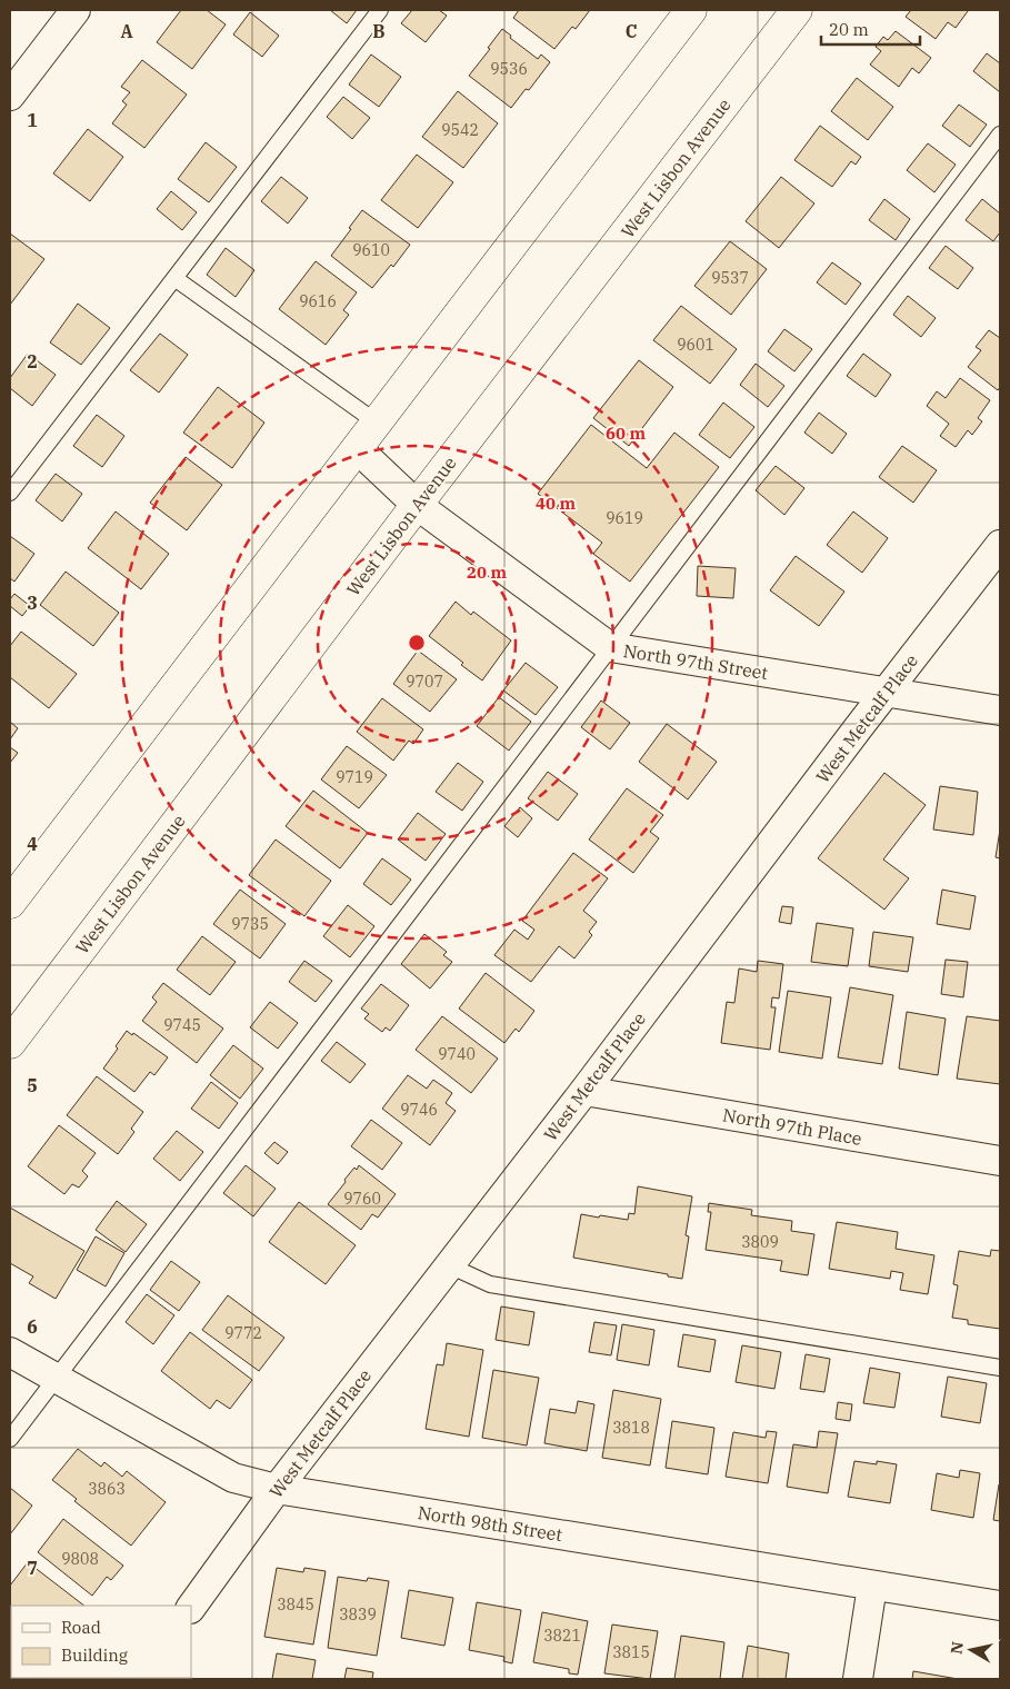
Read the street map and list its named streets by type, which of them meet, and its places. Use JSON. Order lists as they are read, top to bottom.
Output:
{
  "streets": {
    "main road": ["West Lisbon Avenue"],
    "street": [
      "North 97th Street",
      "West Metcalf Place",
      "North 97th Place",
      "North 98th Street"
    ]
  },
  "crossings": [
    ["West Lisbon Avenue", "North 97th Street"],
    ["North 97th Street", "West Metcalf Place"],
    ["West Metcalf Place", "North 97th Place"],
    ["West Metcalf Place", "North 98th Street"]
  ],
  "house_numbers": [
    "9536",
    "9542",
    "9610",
    "9537",
    "9616",
    "9601",
    "9619",
    "9707",
    "9719",
    "9735",
    "9745",
    "9740",
    "9746",
    "9760",
    "3809",
    "9772",
    "3818",
    "3863",
    "9808",
    "3845",
    "3839",
    "3821",
    "3815"
  ],
  "legend": ["Road", "Building"],
  "scale_bar": "20 m",
  "north": "left",
  "grid": {
    "columns": ["A", "B", "C"],
    "rows": [
      "1",
      "2",
      "3",
      "4",
      "5",
      "6",
      "7"
    ]
  },
  "rings": ["60 m", "40 m", "20 m"]
}
